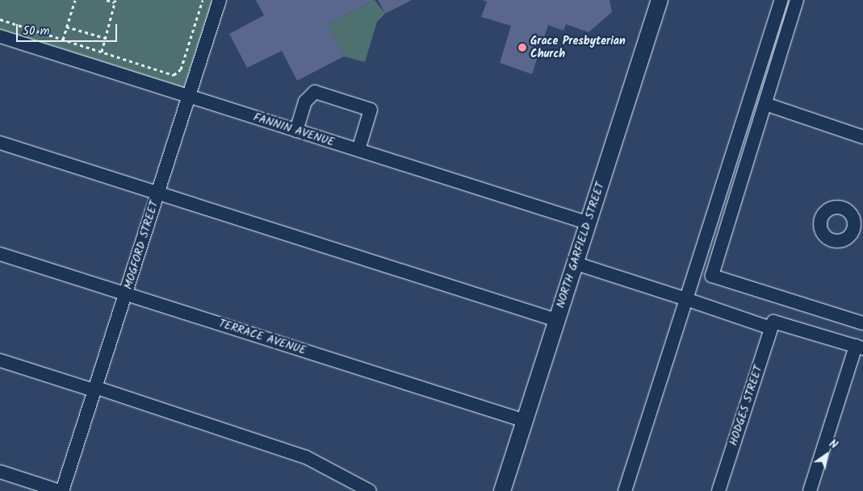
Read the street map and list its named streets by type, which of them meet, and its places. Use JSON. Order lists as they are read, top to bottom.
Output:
{
  "streets": {
    "main road": ["NORTH GARFIELD STREET"],
    "street": [
      "FANNIN AVENUE",
      "MOGFORD STREET",
      "TERRACE AVENUE",
      "HODGES STREET"
    ]
  },
  "crossings": [
    ["FANNIN AVENUE", "MOGFORD STREET"],
    ["FANNIN AVENUE", "NORTH GARFIELD STREET"],
    ["MOGFORD STREET", "TERRACE AVENUE"],
    ["NORTH GARFIELD STREET", "TERRACE AVENUE"]
  ],
  "places": ["Grace Presbyterian Church"],
  "scale_bar": "50 m",
  "north": "top right"
}
